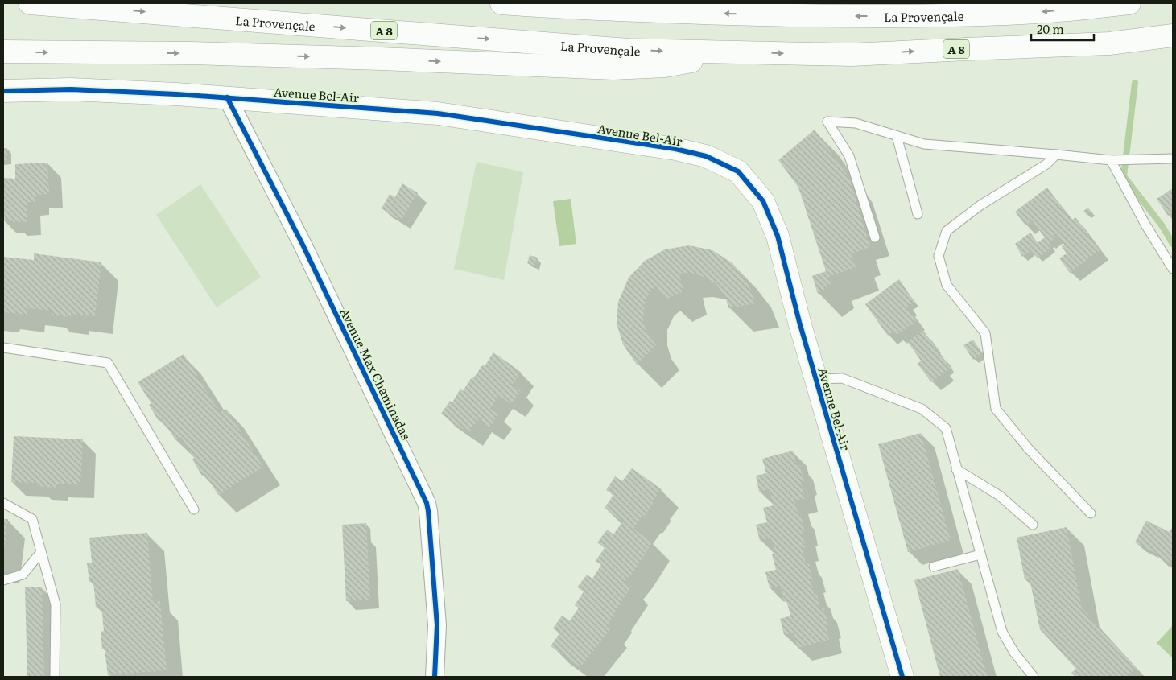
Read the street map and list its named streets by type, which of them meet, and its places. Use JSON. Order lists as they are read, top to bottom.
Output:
{
  "streets": {
    "main road": ["La Provençale", "A 8", "Avenue Bel-Air"],
    "street": ["Avenue Max Chaminadas"]
  },
  "crossings": [
    ["Avenue Bel-Air", "Avenue Max Chaminadas"]
  ],
  "scale_bar": "20 m"
}
